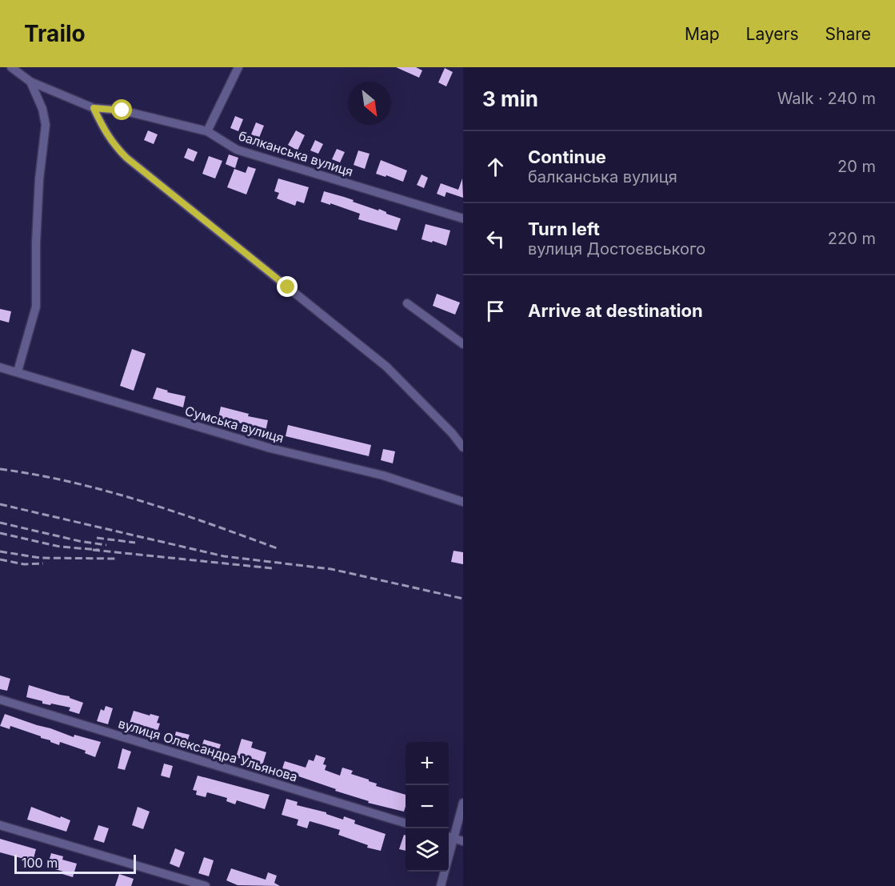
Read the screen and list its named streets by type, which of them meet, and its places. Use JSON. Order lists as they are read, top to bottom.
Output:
{
  "streets": {
    "street": ["балканська вулиця", "Сумська вулиця", "вулиця Олександра Ульянова"]
  },
  "scale_bar": "100 m",
  "north": "bottom right",
  "page": {
    "header": "Trailo",
    "nav": ["Map", "Layers", "Share"],
    "heading": ["3 min", "Walk · 240 m"],
    "list": [
      ["Continue", "балканська вулиця", "20 m"],
      ["Turn left", "вулиця Достоєвського", "220 m"],
      "Arrive at destination"
    ],
    "map_buttons": ["+", "−"],
    "scale": "100 m"
  }
}
